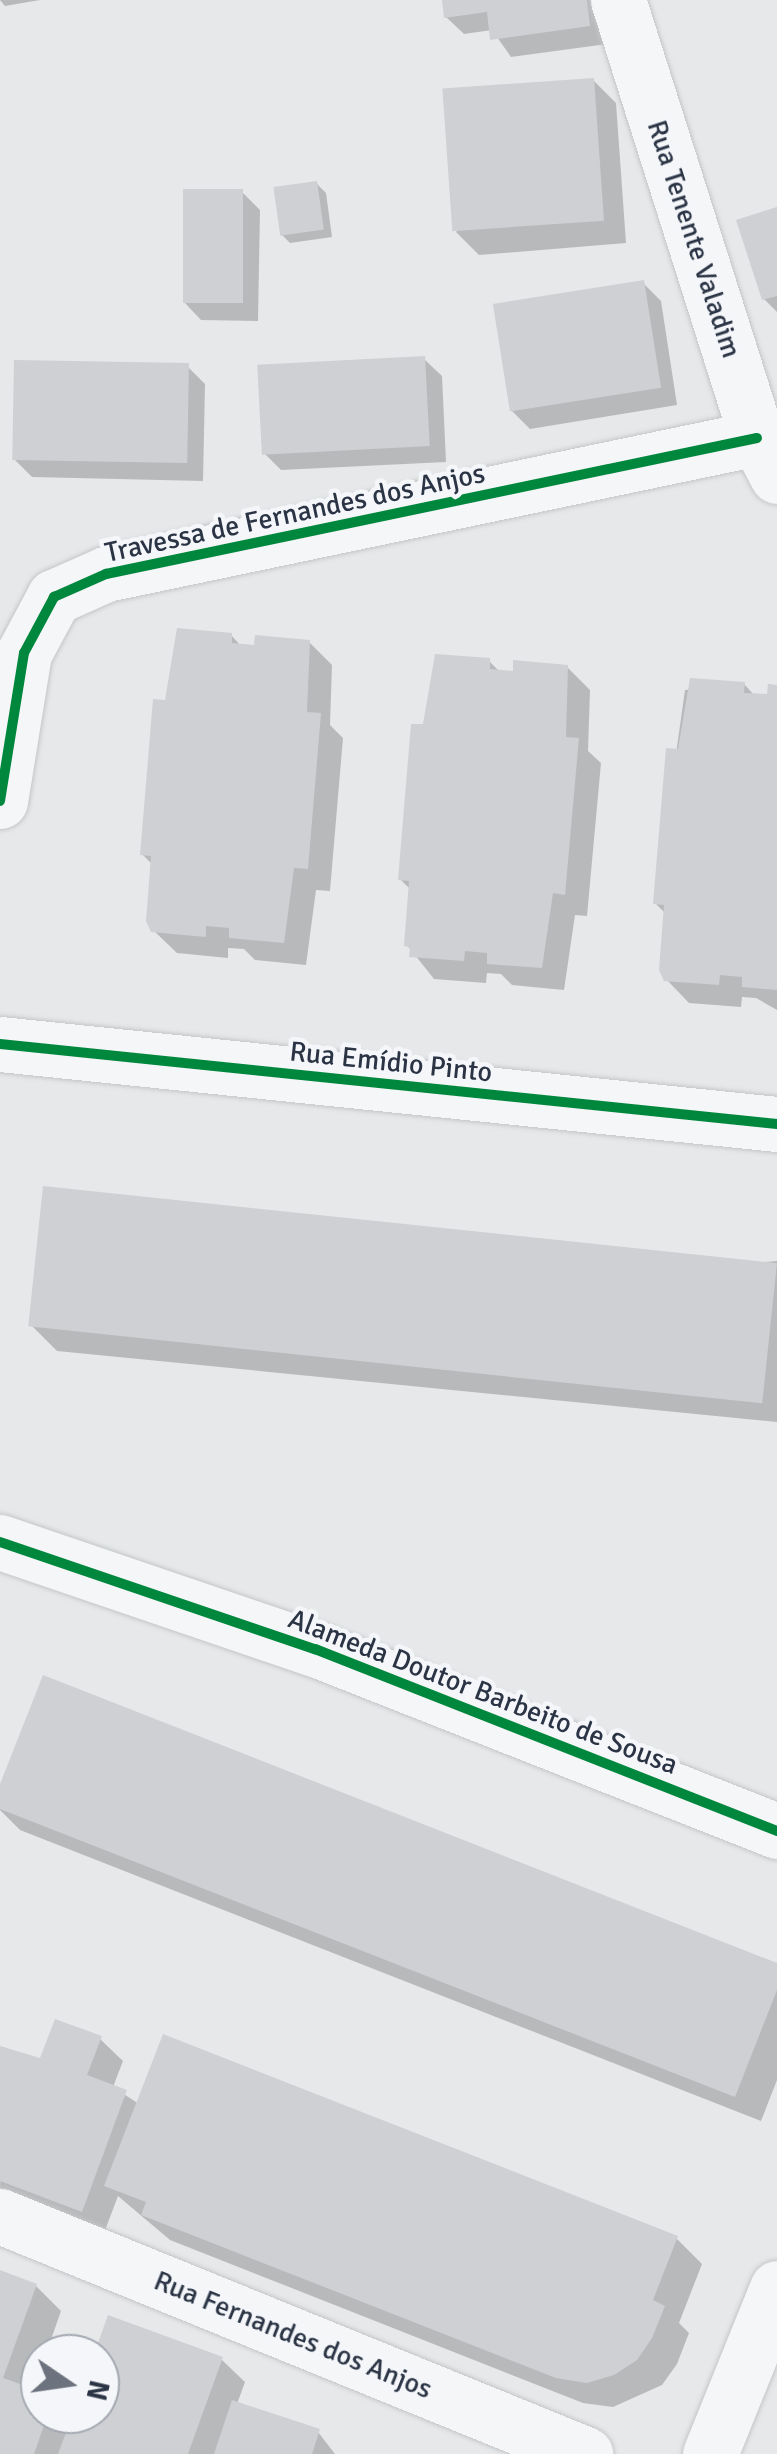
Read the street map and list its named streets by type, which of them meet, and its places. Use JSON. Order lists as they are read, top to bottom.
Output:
{
  "streets": {
    "street": [
      "Rua Tenente Valadim",
      "Travessa de Fernandes dos Anjos",
      "Rua Emídio Pinto",
      "Alameda Doutor Barbeito de Sousa",
      "Rua Fernandes dos Anjos"
    ]
  },
  "crossings": [
    ["Rua Tenente Valadim", "Travessa de Fernandes dos Anjos"]
  ],
  "north": "right"
}
